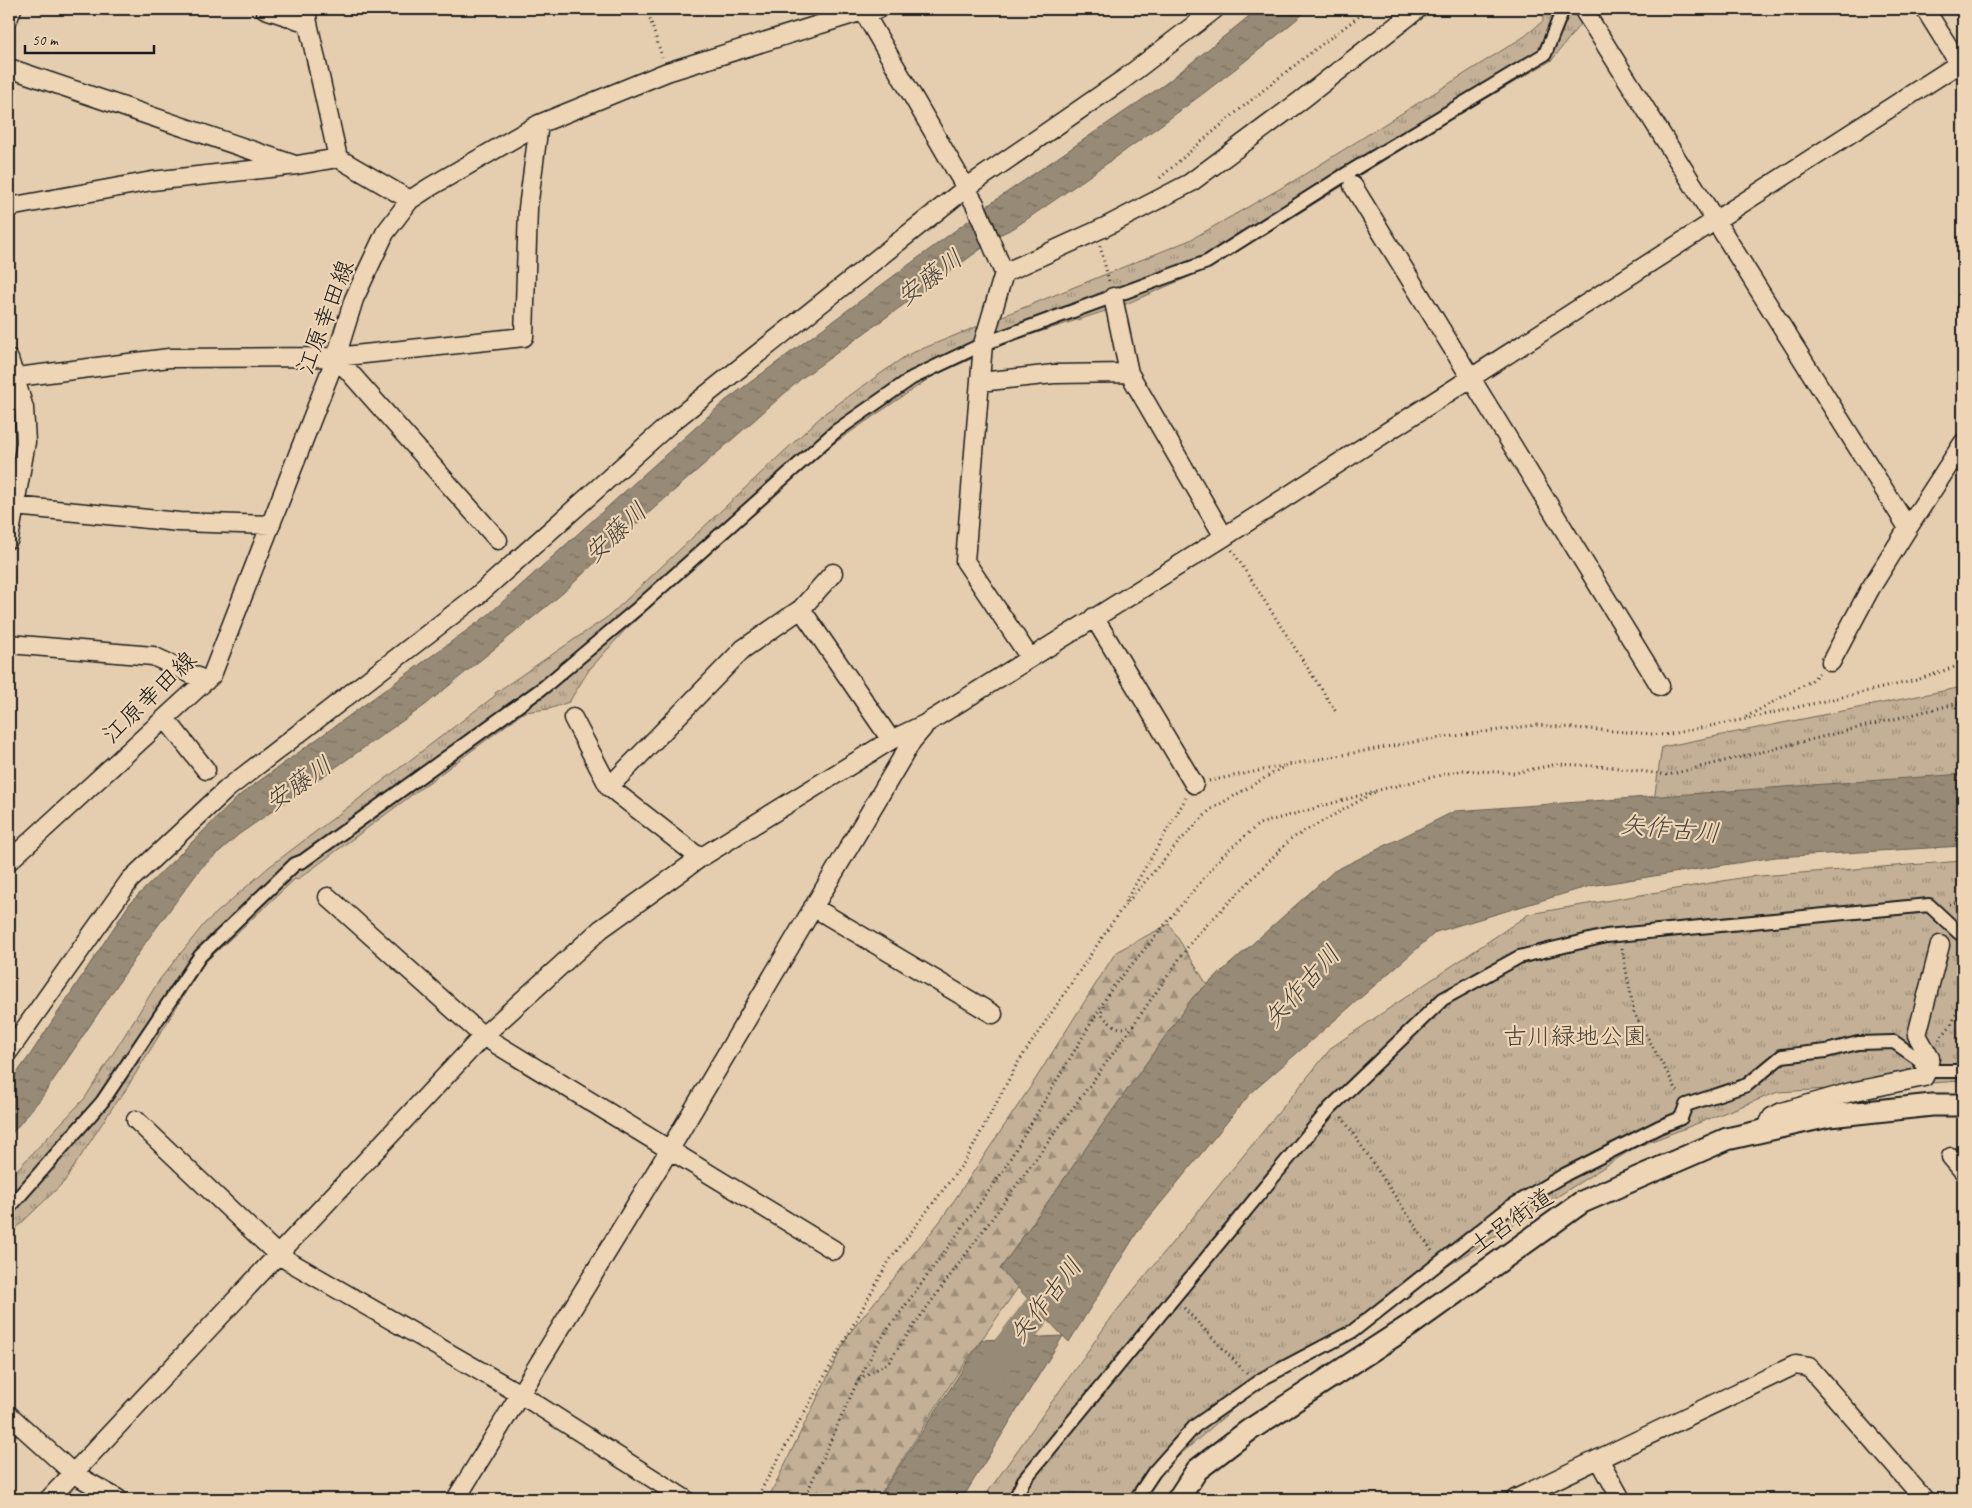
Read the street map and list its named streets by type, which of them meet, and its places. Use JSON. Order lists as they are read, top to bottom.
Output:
{
  "streets": {
    "street": ["江原幸田線", "土呂街道"]
  },
  "water": ["安藤川", "矢作古川"],
  "parks": ["古川緑地公園"],
  "scale_bar": "50 m"
}
